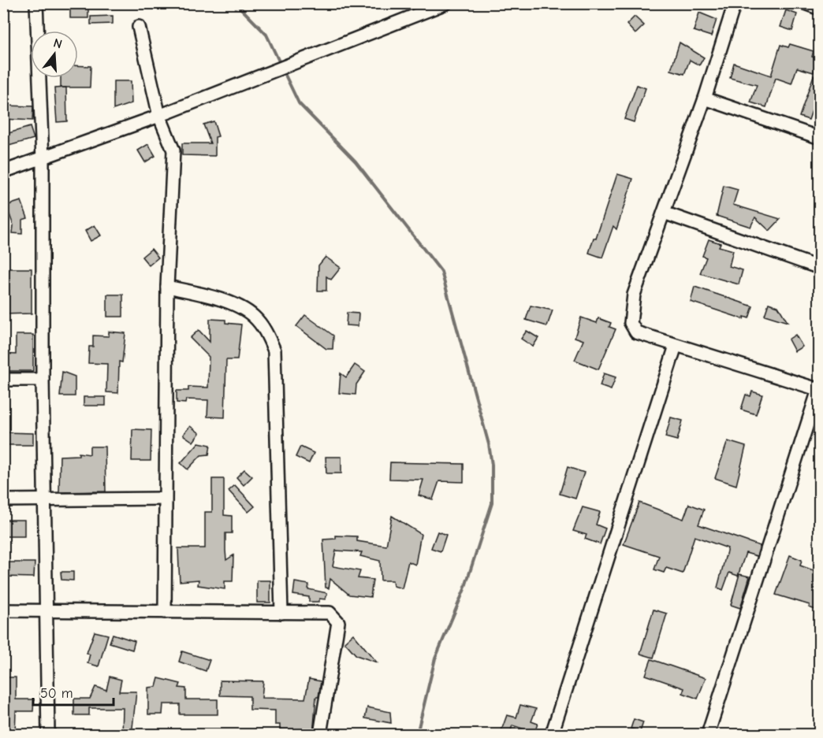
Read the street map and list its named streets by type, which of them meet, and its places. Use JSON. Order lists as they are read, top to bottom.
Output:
{
  "scale_bar": "50 m",
  "north": "top"
}
